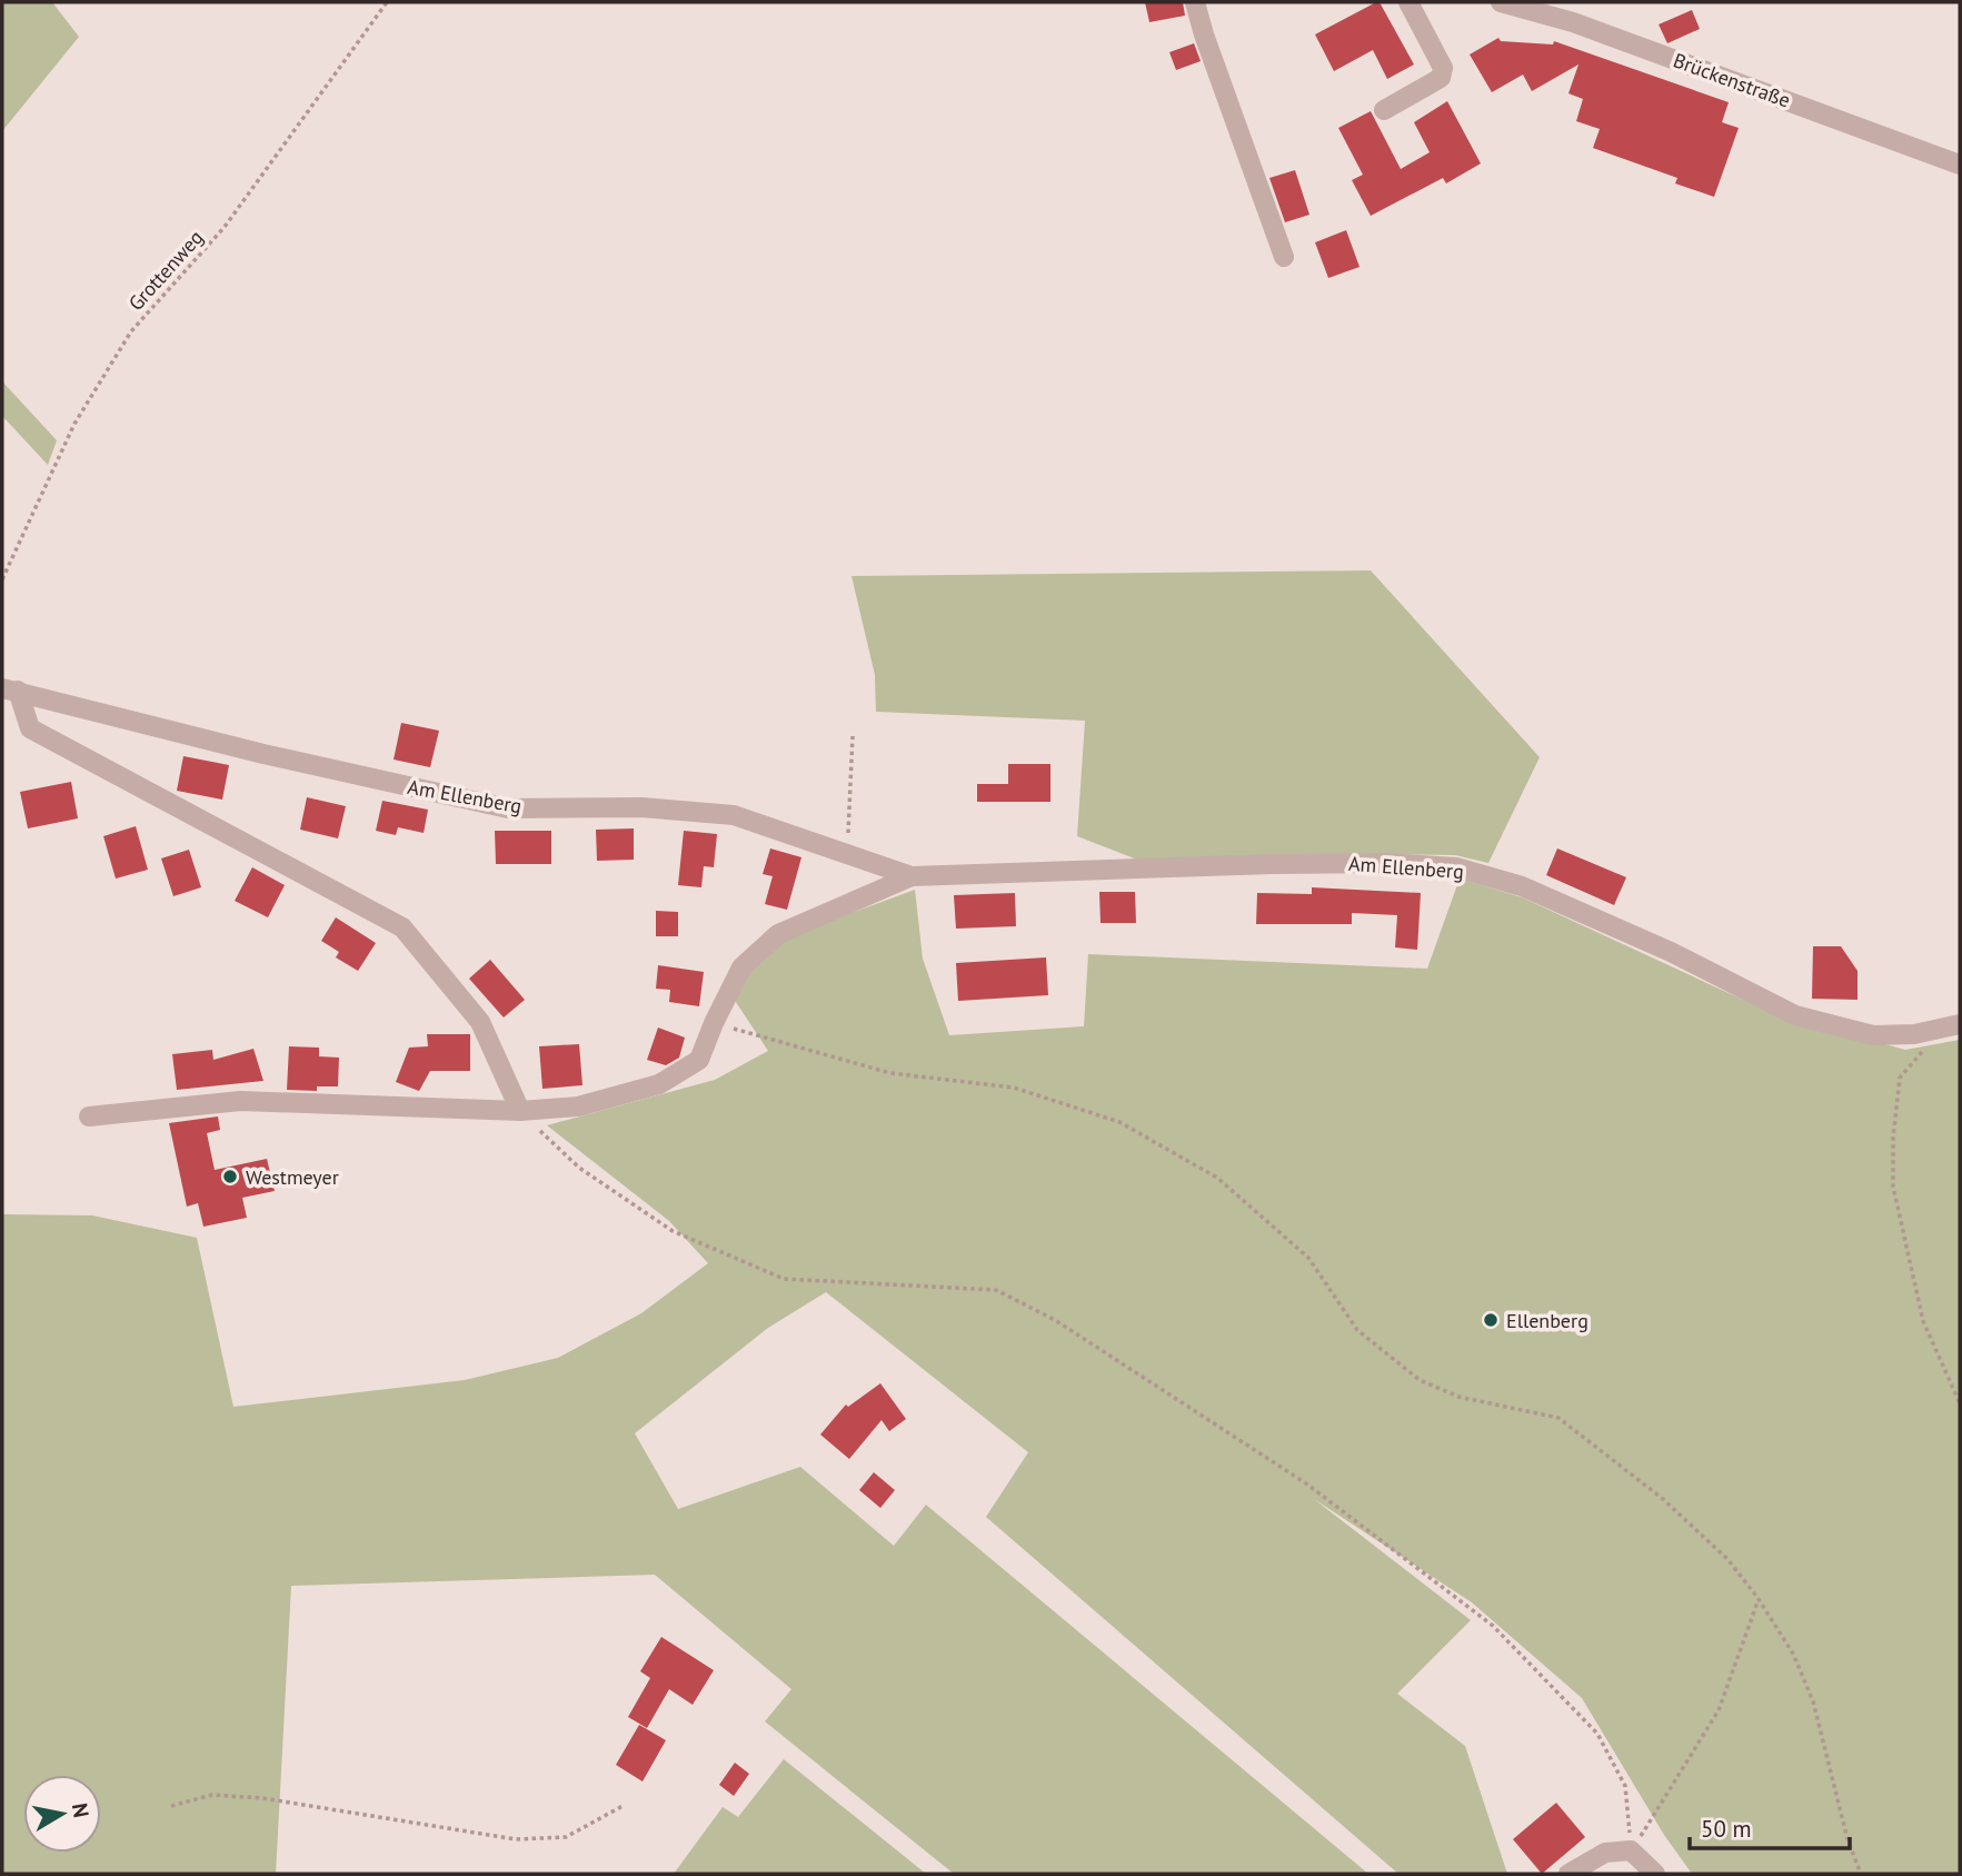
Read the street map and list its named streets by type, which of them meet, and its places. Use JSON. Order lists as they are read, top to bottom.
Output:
{
  "streets": {
    "street": ["Brückenstraße", "Am Ellenberg"],
    "path": ["Grottenweg"]
  },
  "places": ["Westmeyer", "Ellenberg"],
  "scale_bar": "50 m",
  "north": "right"
}
